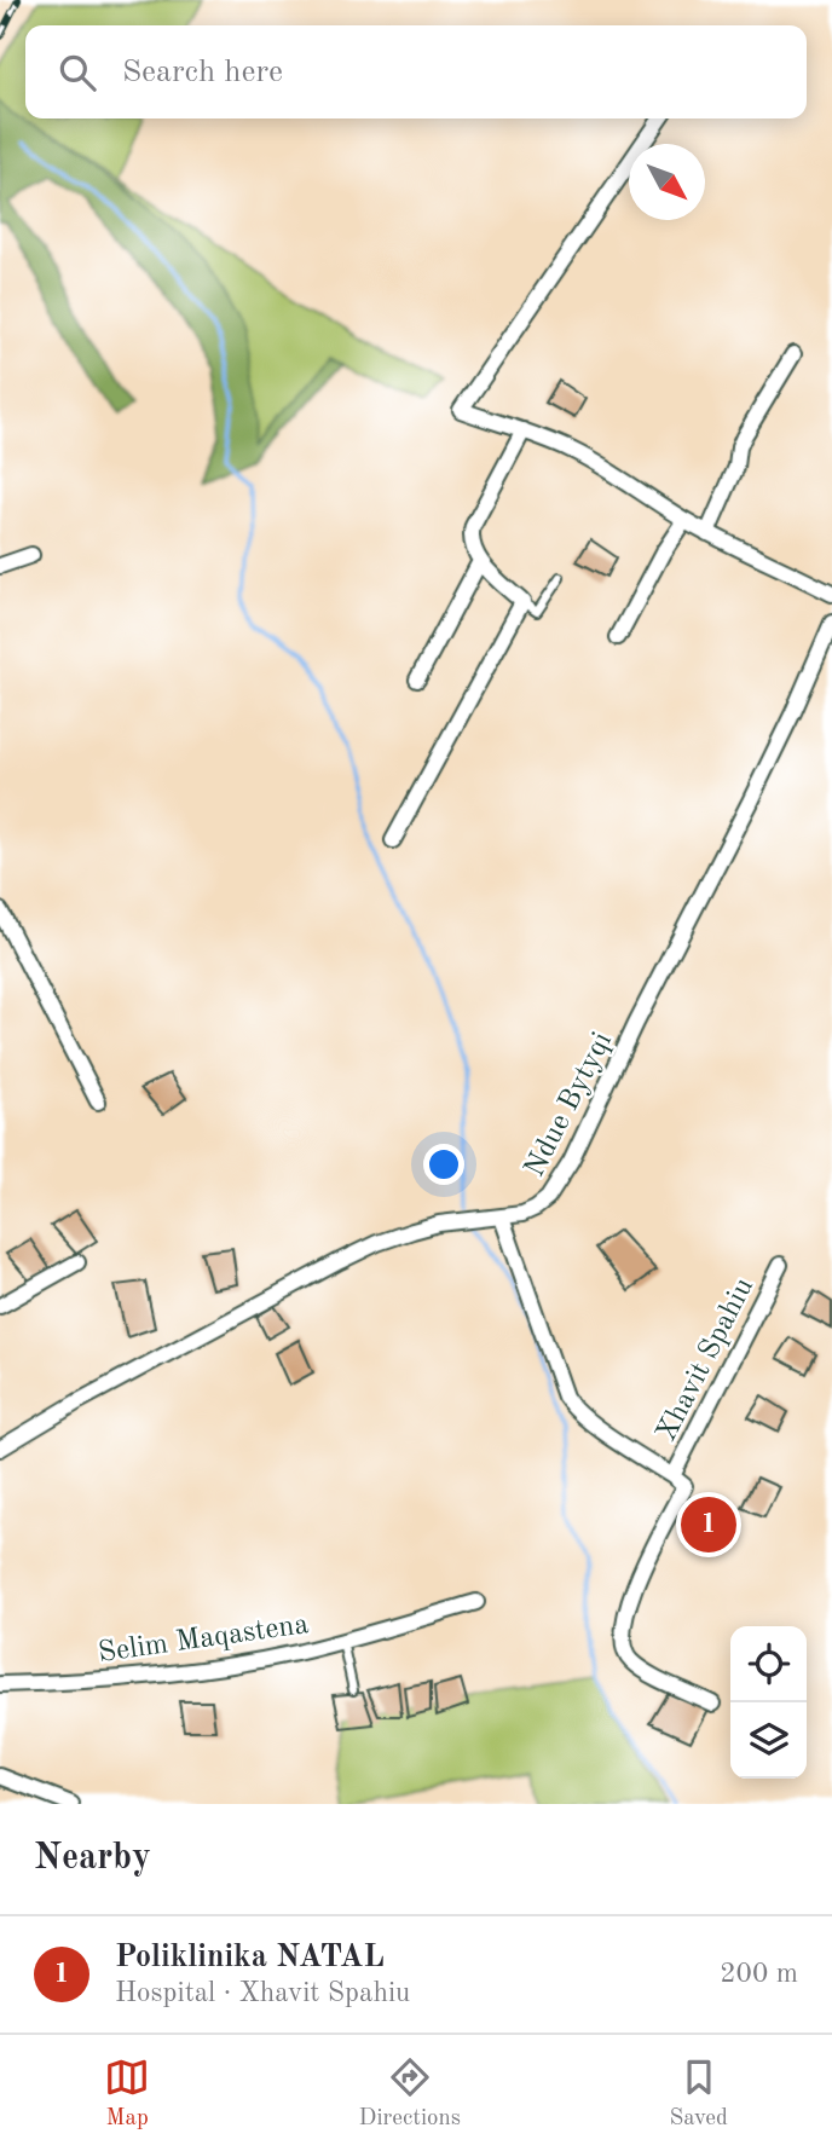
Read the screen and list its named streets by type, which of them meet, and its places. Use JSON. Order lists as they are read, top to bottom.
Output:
{
  "streets": {
    "street": ["Ndue Bytyqi", "Xhavit Spahiu", "Selim Maqastena"]
  },
  "crossings": [
    ["Ndue Bytyqi", "Xhavit Spahiu"]
  ],
  "north": "bottom right",
  "page": {
    "search": "Search here",
    "pins": "1",
    "heading": "Nearby",
    "list": [
      {
        "mark": "1",
        "name": "Poliklinika NATAL",
        "note": "Hospital · Xhavit Spahiu",
        "value": "200 m"
      }
    ],
    "nav": ["Map", "Directions", "Saved"]
  }
}
